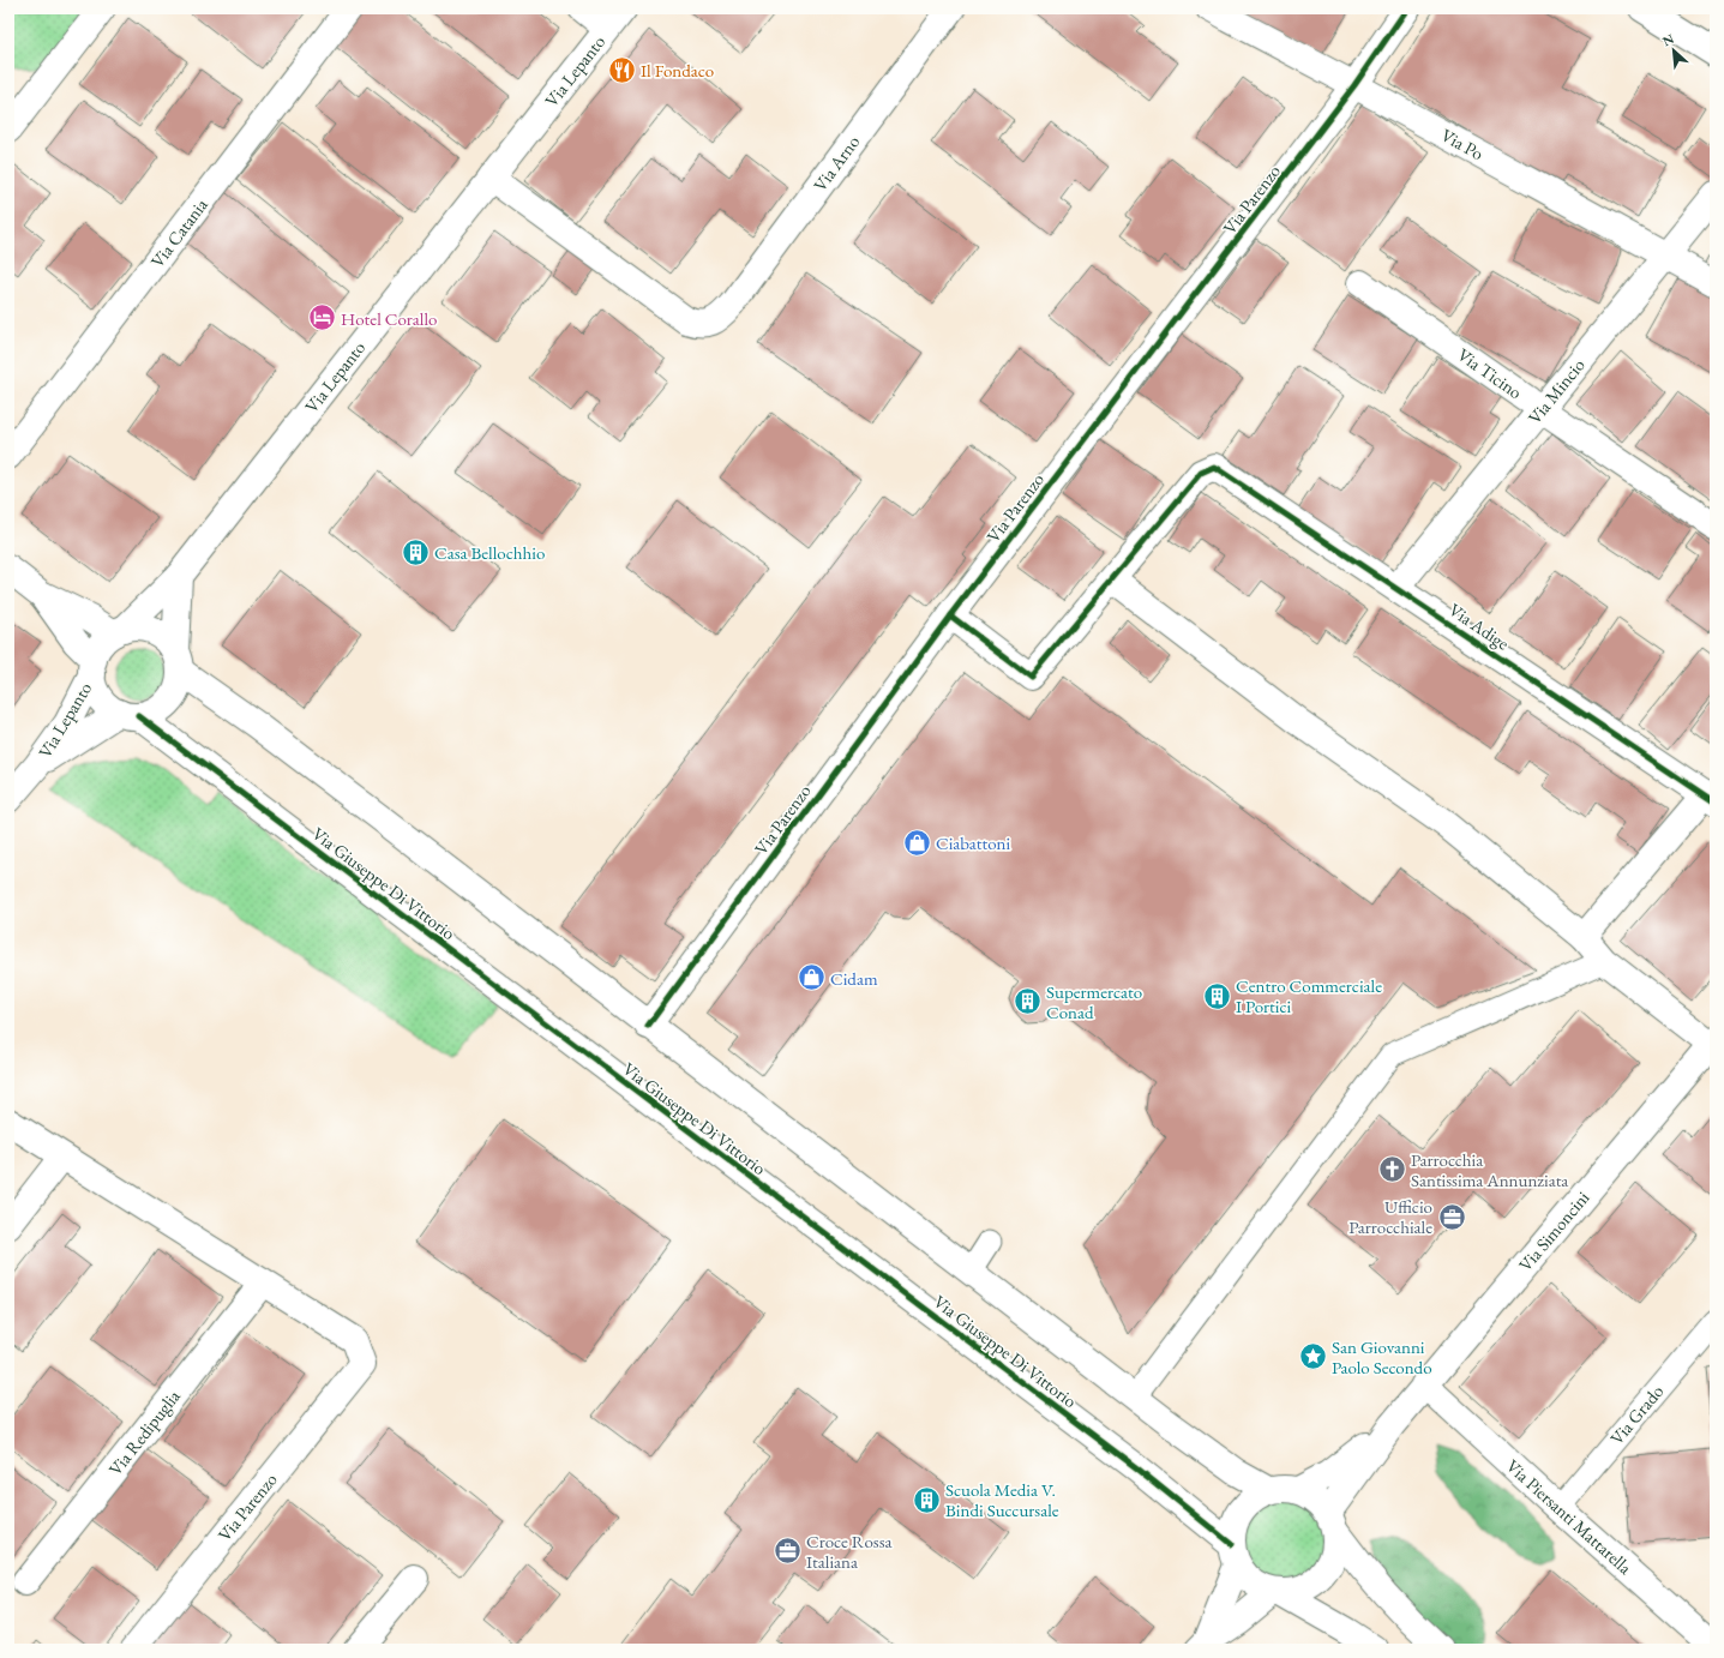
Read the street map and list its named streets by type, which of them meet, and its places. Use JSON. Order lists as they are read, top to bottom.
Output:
{
  "streets": {
    "street": [
      "Via Lepanto",
      "Via Po",
      "Via Arno",
      "Via Parenzo",
      "Via Catania",
      "Via Ticino",
      "Via Mincio",
      "Via Adige",
      "Via Giuseppe Di Vittorio",
      "Via Simoncini",
      "Via Redipuglia",
      "Via Piersanti Mattarella"
    ],
    "lane": ["Via Grado"]
  },
  "crossings": [
    ["Via Lepanto", "Via Arno"],
    ["Via Lepanto", "Via Giuseppe Di Vittorio"],
    ["Via Po", "Via Parenzo"],
    ["Via Po", "Via Mincio"],
    ["Via Parenzo", "Via Redipuglia"],
    ["Via Ticino", "Via Mincio"],
    ["Via Mincio", "Via Adige"],
    ["Via Giuseppe Di Vittorio", "Via Simoncini"],
    ["Via Simoncini", "Via Piersanti Mattarella"],
    ["Via Grado", "Via Piersanti Mattarella"]
  ],
  "places": {
    "restaurant": ["Il Fondaco"],
    "hotel": ["Hotel Corallo"],
    "building": [
      "Casa Bellochhio",
      "Centro Commerciale I Portici",
      "Supermercato Conad",
      "Scuola Media V. Bindi Succursale"
    ],
    "shop": ["Ciabattoni", "Cidam"],
    "church": ["Parrocchia Santissima Annunziata"],
    "office": ["Ufficio Parrocchiale", "Croce Rossa Italiana"],
    "place": ["San Giovanni Paolo Secondo"]
  },
  "north": "top left"
}
